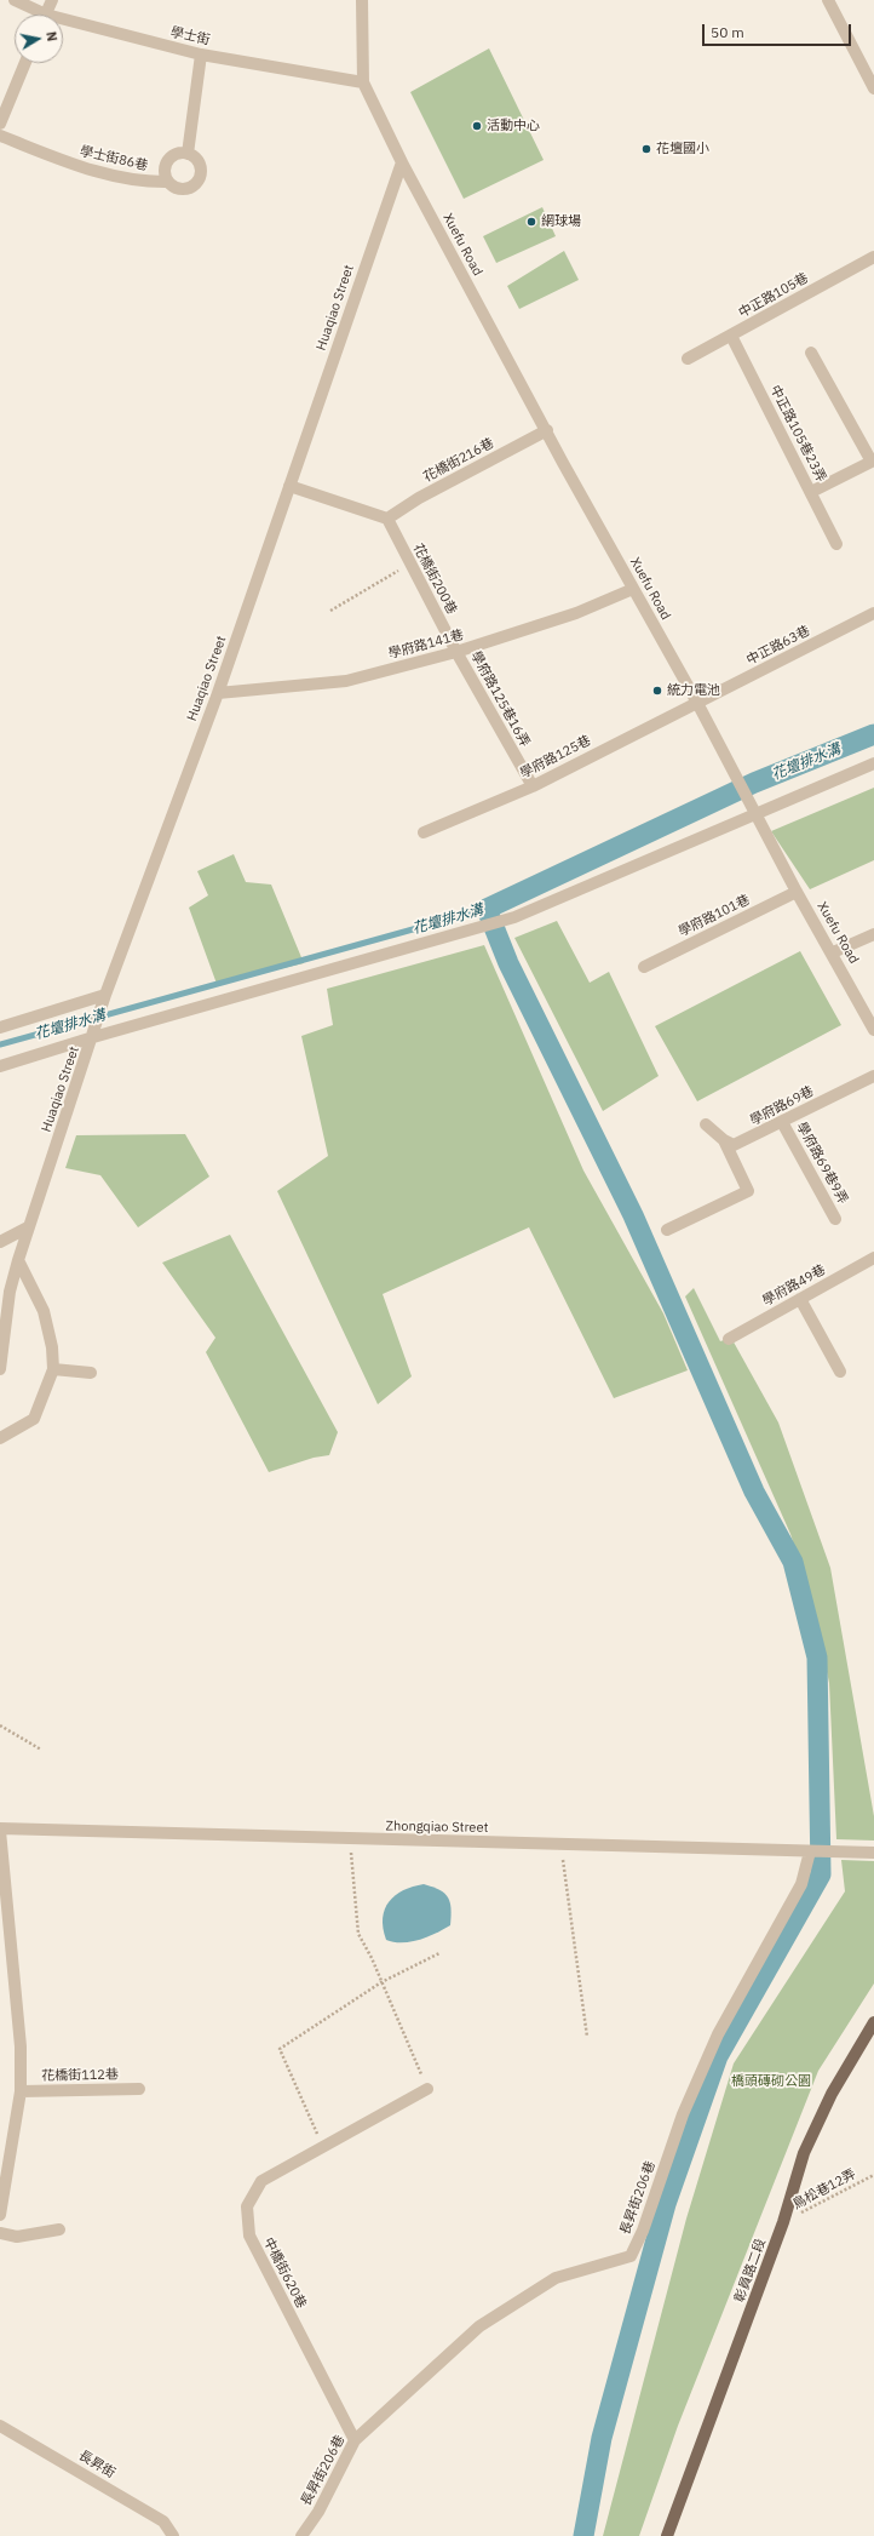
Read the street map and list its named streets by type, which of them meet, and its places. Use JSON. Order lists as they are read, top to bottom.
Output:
{
  "streets": {
    "main road": ["彰員路二段"],
    "street": [
      "學士街",
      "學士街86巷",
      "Xuefu Road",
      "中正路105巷",
      "Huaqiao Street",
      "中正路105巷23弄",
      "花橋街216巷",
      "花橋街200巷",
      "學府路141巷",
      "中正路63巷",
      "學府路125巷16弄",
      "學府路125巷",
      "學府路101巷",
      "學府路69巷",
      "學府路69巷9弄",
      "學府路49巷",
      "Zhongqiao Street",
      "花橋街112巷",
      "長昇街206巷",
      "中橋街620巷",
      "長昇街"
    ],
    "path": ["鳥松巷12弄"]
  },
  "crossings": [
    ["Xuefu Road", "Huaqiao Street"],
    ["Xuefu Road", "花橋街216巷"],
    ["Xuefu Road", "學府路141巷"],
    ["Xuefu Road", "中正路63巷"],
    ["Xuefu Road", "學府路125巷"],
    ["Xuefu Road", "學府路101巷"],
    ["中正路105巷", "中正路105巷23弄"],
    ["Huaqiao Street", "學府路141巷"],
    ["花橋街216巷", "花橋街200巷"],
    ["花橋街200巷", "學府路141巷"],
    ["花橋街200巷", "學府路125巷16弄"],
    ["學府路141巷", "學府路125巷16弄"],
    ["中正路63巷", "學府路125巷"],
    ["學府路125巷16弄", "學府路125巷"],
    ["學府路69巷", "學府路69巷9弄"],
    ["Zhongqiao Street", "長昇街206巷"],
    ["鳥松巷12弄", "彰員路二段"],
    ["長昇街206巷", "中橋街620巷"]
  ],
  "water": ["花壇排水溝"],
  "parks": ["橋頭磚砌公園"],
  "places": [
    "活動中心",
    "花壇國小",
    "網球場",
    "統力電池"
  ],
  "scale_bar": "50 m",
  "north": "right"
}
